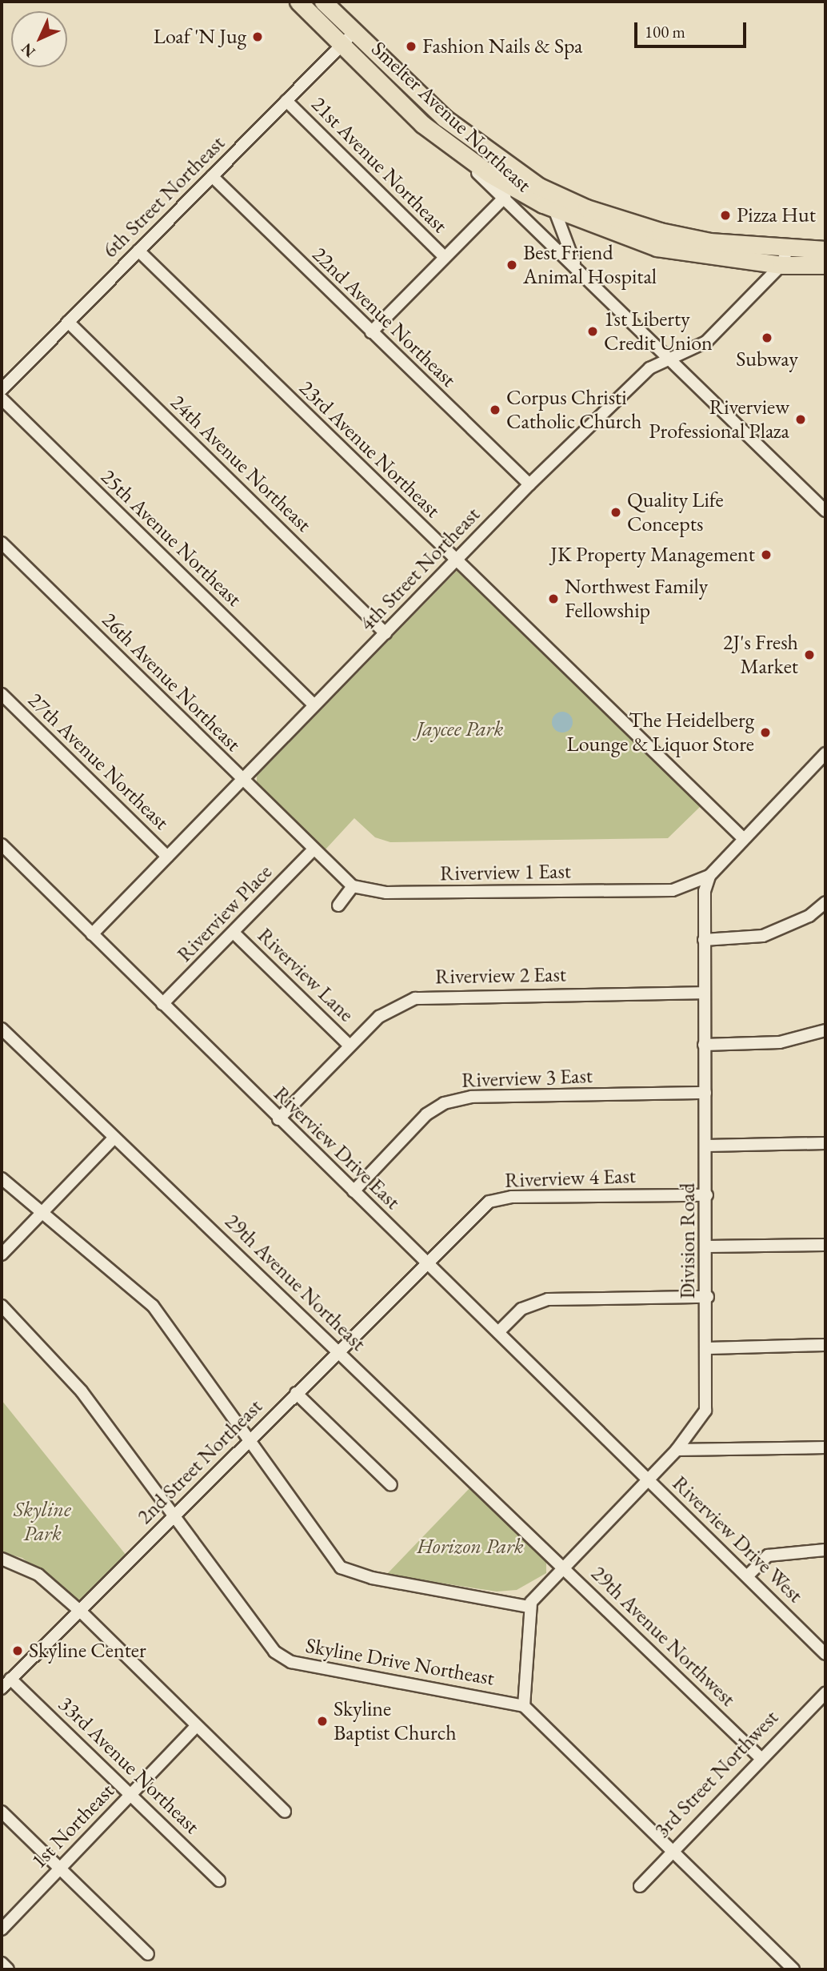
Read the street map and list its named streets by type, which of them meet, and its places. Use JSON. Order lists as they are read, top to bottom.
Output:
{
  "streets": {
    "highway": ["Smelter Avenue Northeast"],
    "street": [
      "21st Avenue Northeast",
      "6th Street Northeast",
      "22nd Avenue Northeast",
      "23rd Avenue Northeast",
      "24th Avenue Northeast",
      "25th Avenue Northeast",
      "4th Street Northeast",
      "26th Avenue Northeast",
      "27th Avenue Northeast",
      "Riverview 1 East",
      "Riverview Place",
      "Riverview Lane",
      "Riverview 2 East",
      "Riverview 3 East",
      "Riverview Drive East",
      "Riverview 4 East",
      "Division Road",
      "29th Avenue Northeast",
      "2nd Street Northeast",
      "Riverview Drive West",
      "29th Avenue Northwest",
      "Skyline Drive Northeast",
      "33rd Avenue Northeast",
      "3rd Street Northwest",
      "1st Northeast"
    ]
  },
  "crossings": [
    ["Smelter Avenue Northeast", "6th Street Northeast"],
    ["Smelter Avenue Northeast", "4th Street Northeast"],
    ["21st Avenue Northeast", "6th Street Northeast"],
    ["6th Street Northeast", "22nd Avenue Northeast"],
    ["6th Street Northeast", "23rd Avenue Northeast"],
    ["6th Street Northeast", "24th Avenue Northeast"],
    ["22nd Avenue Northeast", "4th Street Northeast"],
    ["23rd Avenue Northeast", "4th Street Northeast"],
    ["24th Avenue Northeast", "4th Street Northeast"],
    ["25th Avenue Northeast", "4th Street Northeast"],
    ["4th Street Northeast", "26th Avenue Northeast"],
    ["4th Street Northeast", "27th Avenue Northeast"],
    ["4th Street Northeast", "Riverview Drive East"],
    ["26th Avenue Northeast", "Riverview Place"],
    ["Riverview 1 East", "Division Road"],
    ["Riverview Place", "Riverview Lane"],
    ["Riverview Place", "Riverview Drive East"],
    ["Riverview Lane", "Riverview 2 East"],
    ["Riverview 2 East", "Riverview Drive East"],
    ["Riverview 2 East", "Division Road"],
    ["Riverview 3 East", "Riverview Drive East"],
    ["Riverview 3 East", "Division Road"],
    ["Riverview Drive East", "Riverview 4 East"],
    ["Riverview Drive East", "Division Road"],
    ["Riverview Drive East", "2nd Street Northeast"],
    ["Riverview Drive East", "Riverview Drive West"],
    ["Riverview 4 East", "Division Road"],
    ["Riverview 4 East", "2nd Street Northeast"],
    ["Division Road", "29th Avenue Northeast"],
    ["Division Road", "Riverview Drive West"],
    ["Division Road", "29th Avenue Northwest"],
    ["29th Avenue Northeast", "2nd Street Northeast"],
    ["29th Avenue Northeast", "29th Avenue Northwest"],
    ["2nd Street Northeast", "Skyline Drive Northeast"],
    ["2nd Street Northeast", "33rd Avenue Northeast"],
    ["29th Avenue Northwest", "3rd Street Northwest"],
    ["33rd Avenue Northeast", "1st Northeast"]
  ],
  "parks": ["Jaycee Park", "Skyline Park", "Horizon Park"],
  "places": [
    "Loaf 'N Jug",
    "Fashion Nails & Spa",
    "Pizza Hut",
    "Best Friend Animal Hospital",
    "1st Liberty Credit Union",
    "Subway",
    "Corpus Christi Catholic Church",
    "Riverview Professional Plaza",
    "Quality Life Concepts",
    "JK Property Management",
    "Northwest Family Fellowship",
    "2J's Fresh Market",
    "The Heidelberg Lounge & Liquor Store",
    "Skyline Center",
    "Skyline Baptist Church"
  ],
  "scale_bar": "100 m",
  "north": "bottom left"
}
